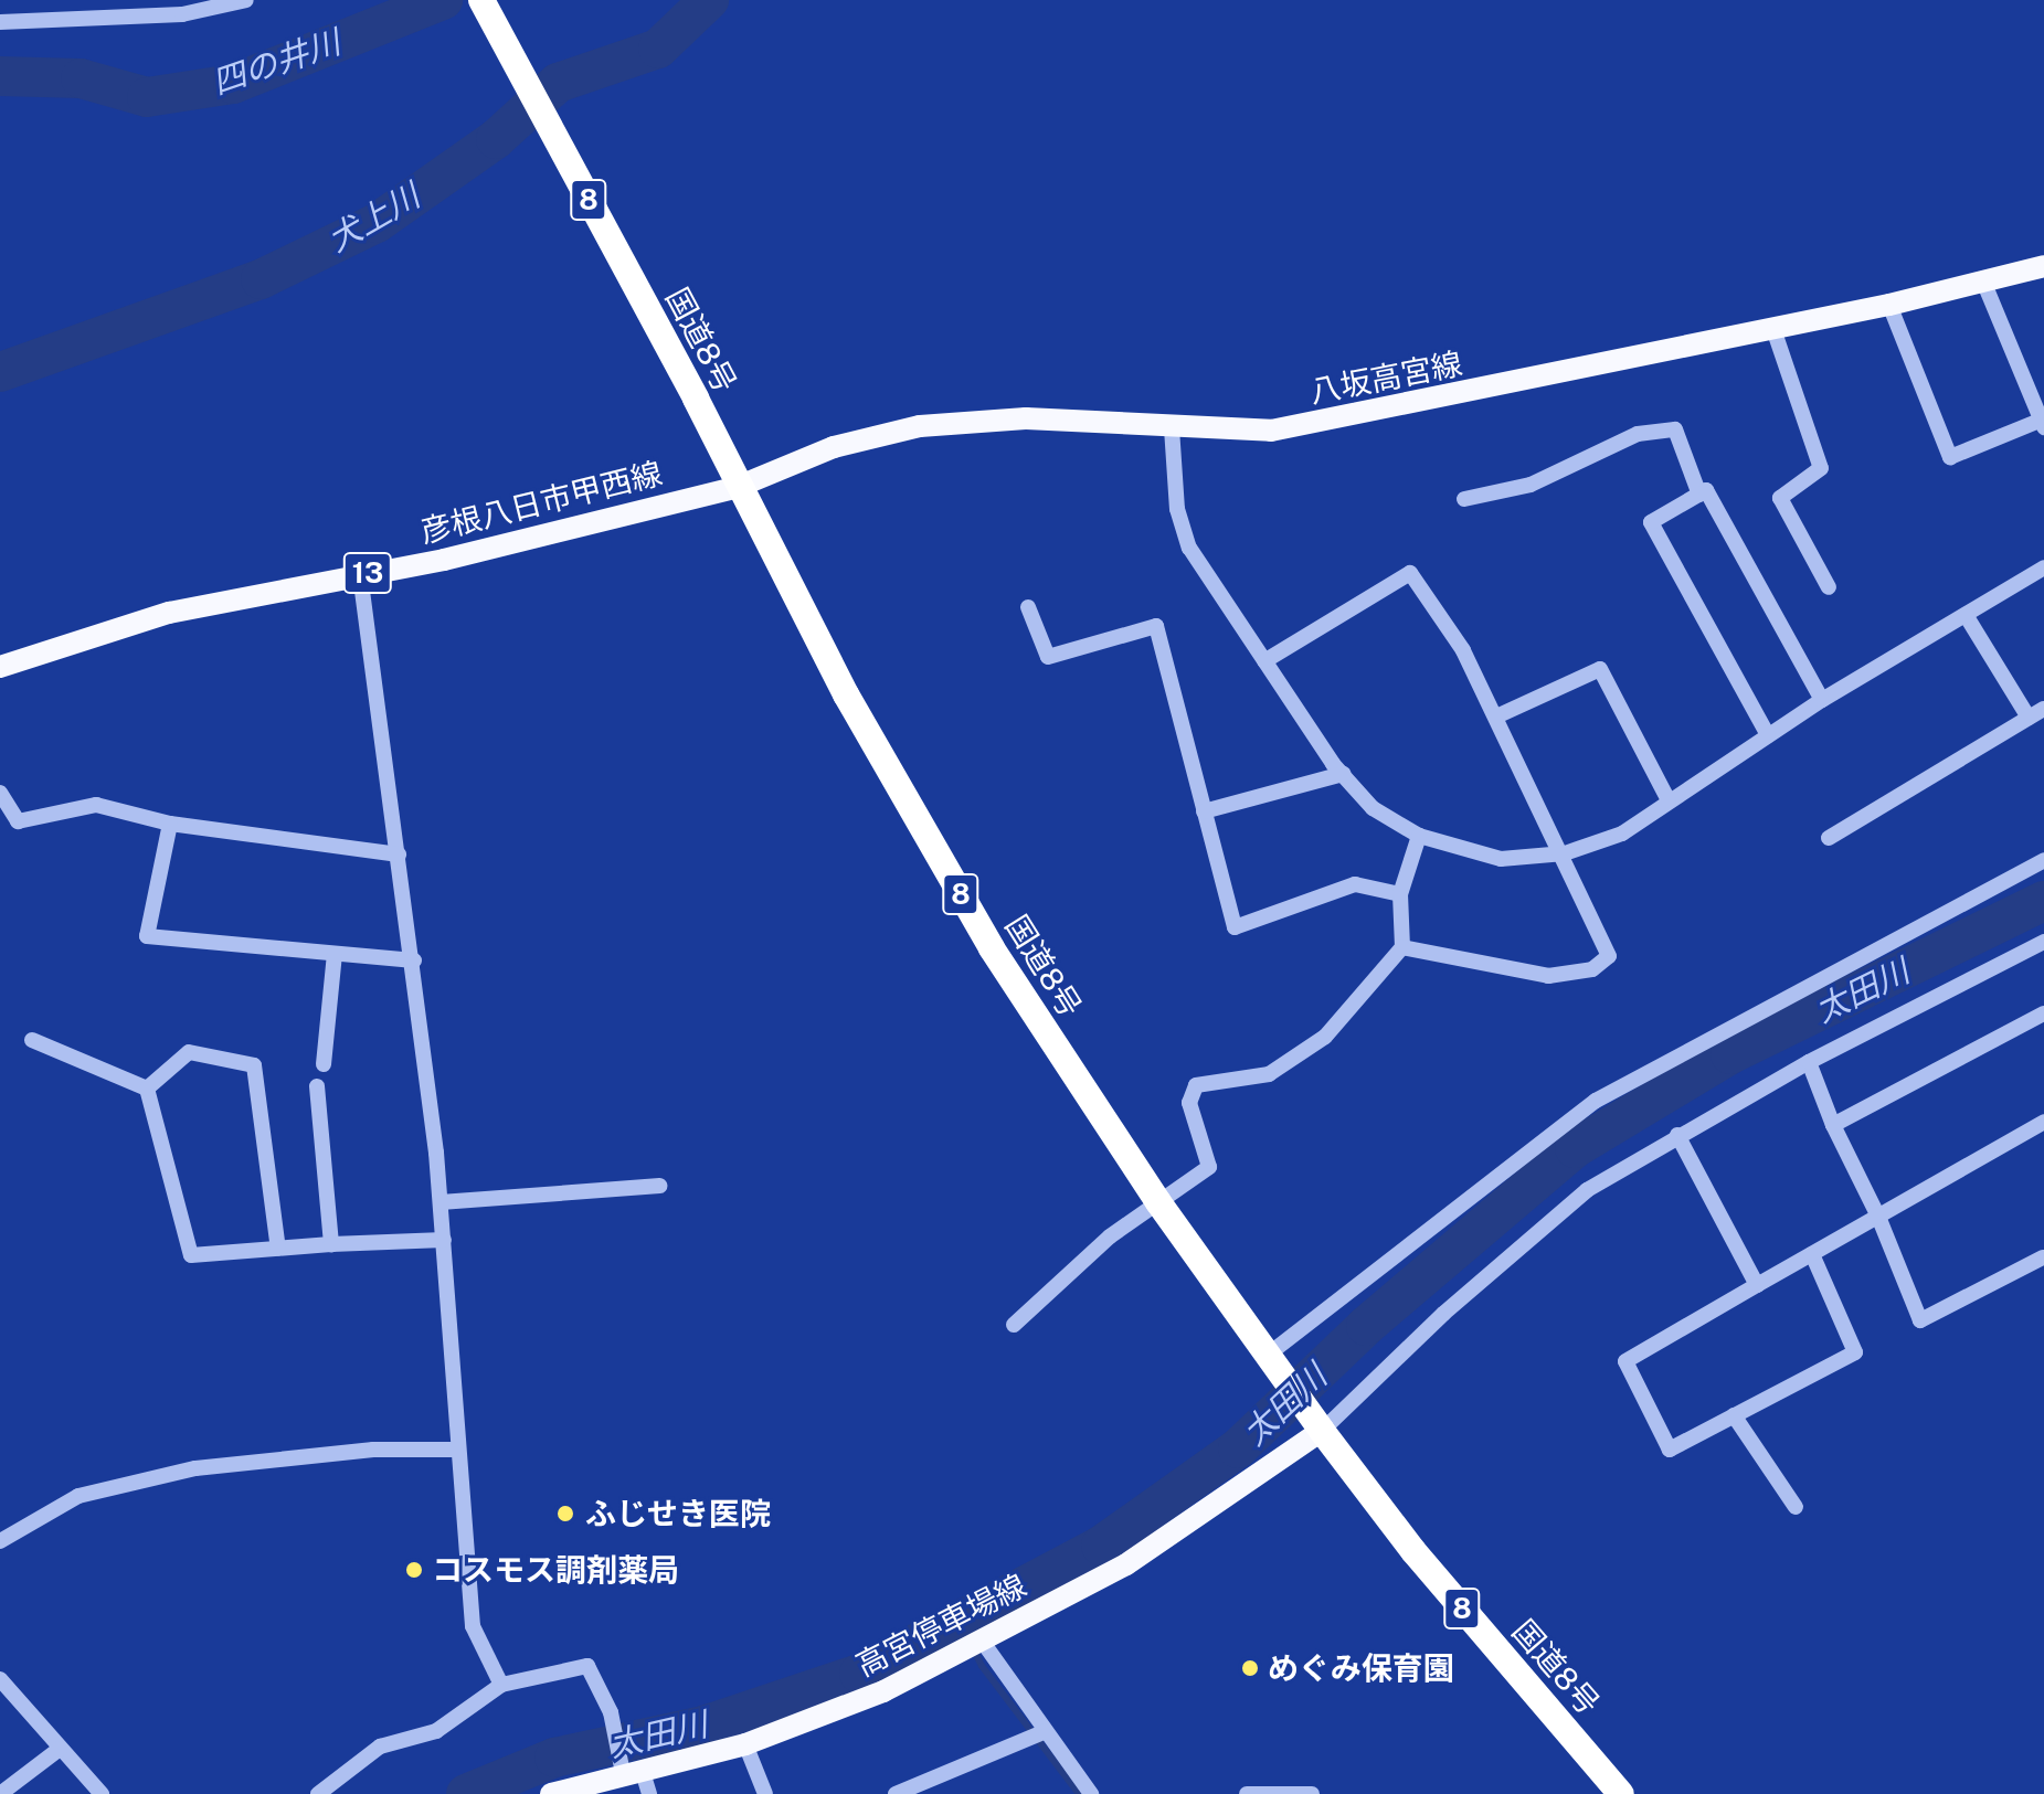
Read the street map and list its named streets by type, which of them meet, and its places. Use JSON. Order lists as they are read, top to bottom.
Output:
{
  "streets": {
    "highway": ["8", "国道8号"],
    "main road": [
      "八坂高宮線",
      "彦根八日市甲西線",
      "13",
      "高宮停車場線"
    ]
  },
  "crossings": [
    ["国道8号", "八坂高宮線"],
    ["国道8号", "彦根八日市甲西線"],
    ["国道8号", "高宮停車場線"],
    ["八坂高宮線", "彦根八日市甲西線"]
  ],
  "water": ["四の井川", "犬上川", "太田川"],
  "places": ["ふじせき医院", "コスモス調剤薬局", "めぐみ保育園"]
}
